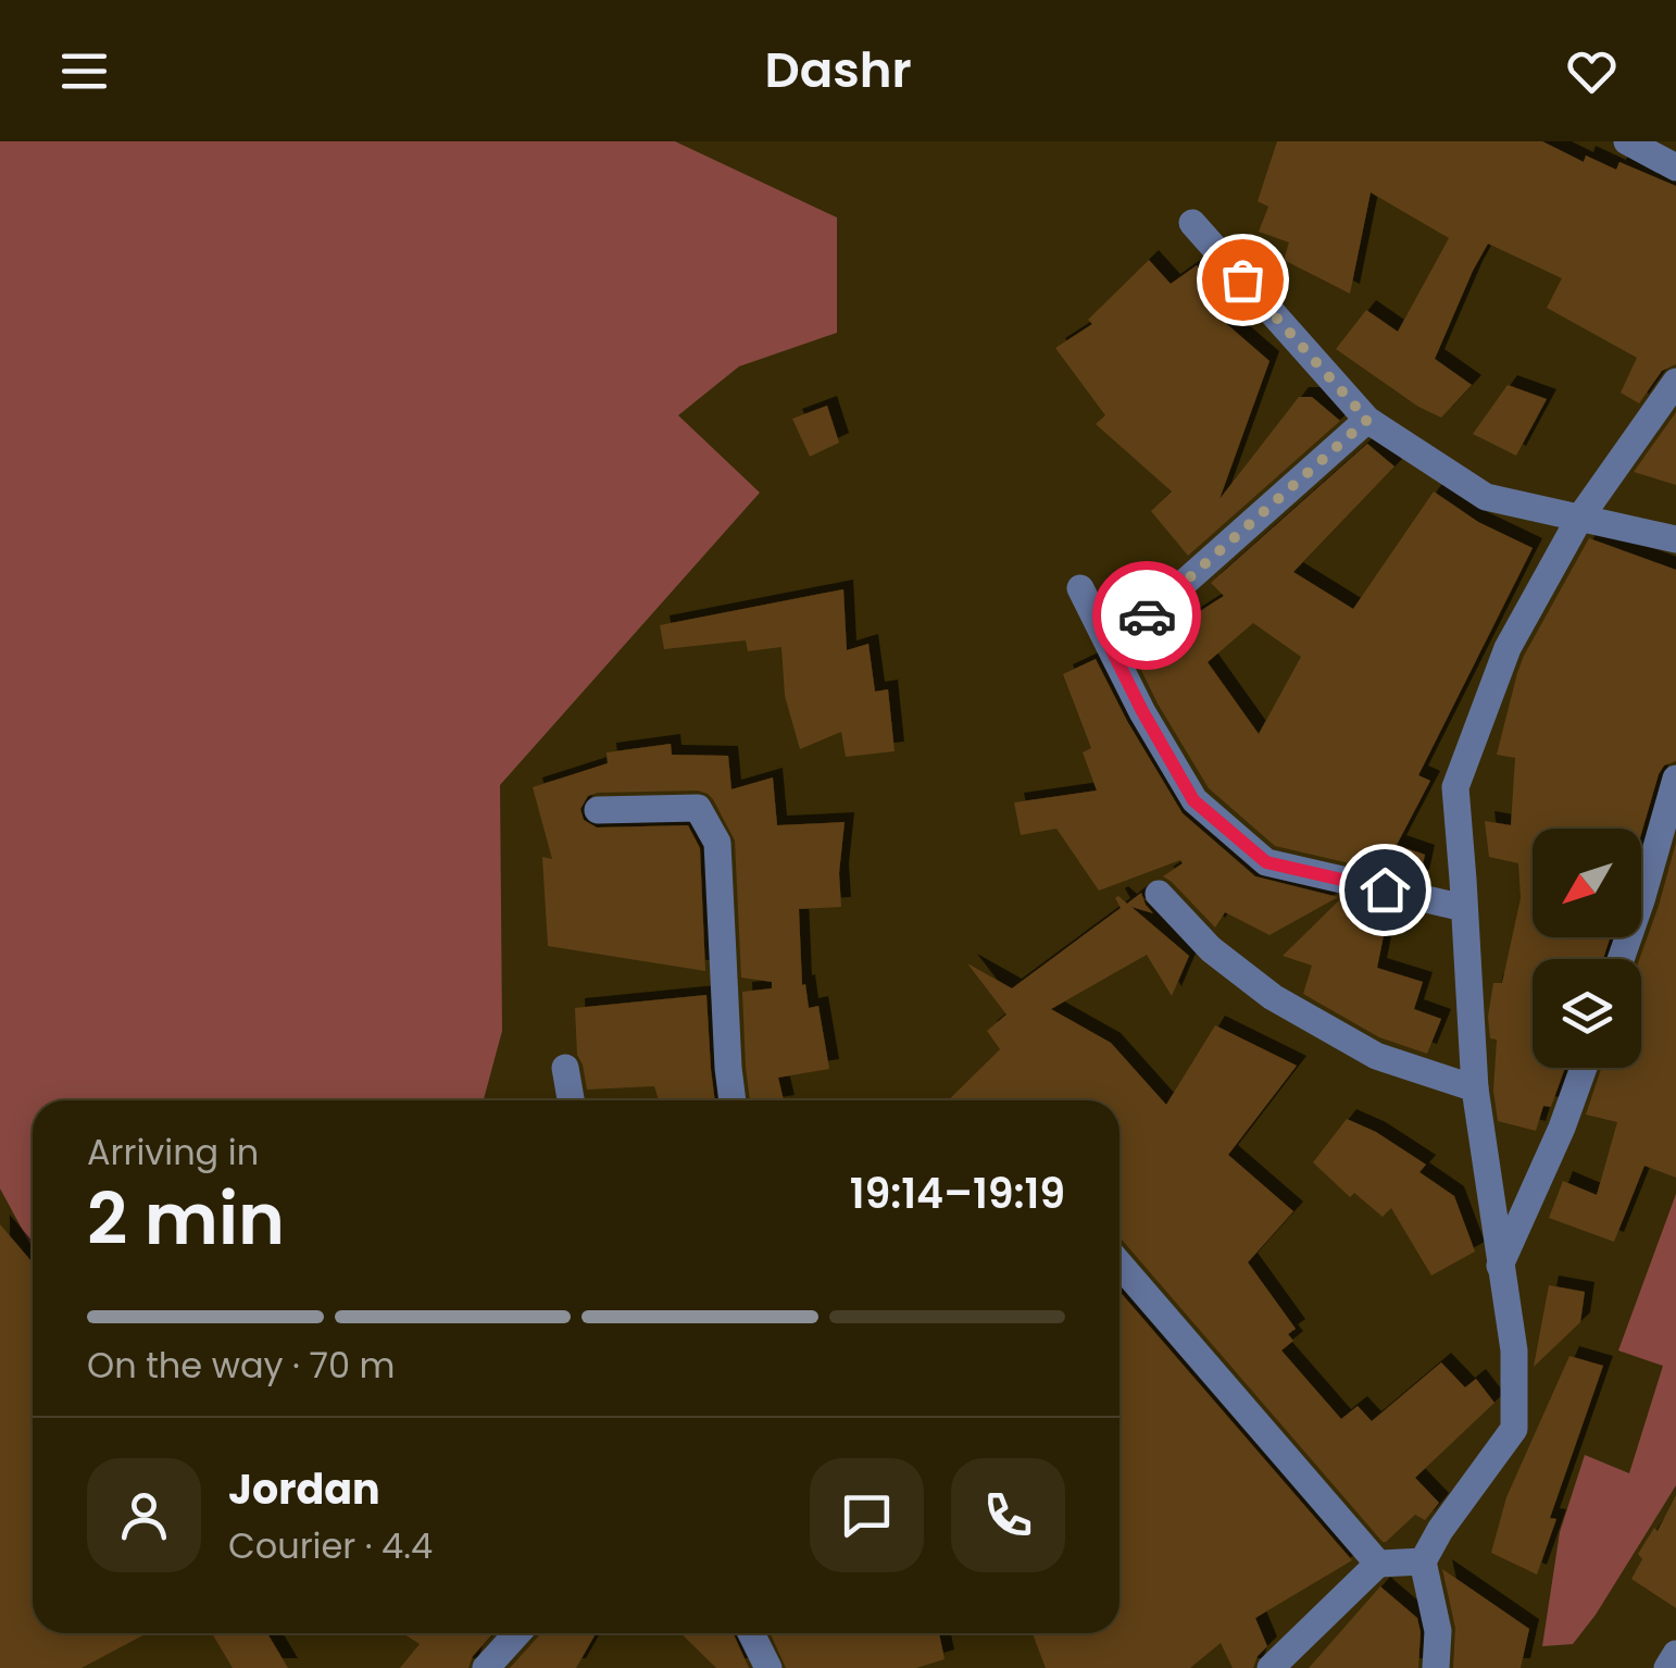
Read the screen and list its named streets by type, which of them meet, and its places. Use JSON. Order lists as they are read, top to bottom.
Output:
{
  "north": "bottom left",
  "page": {
    "header": "Dashr",
    "heading": ["2 min", "Arriving in", "19:14–19:19"],
    "panel": ["Jordan", "Courier · 4.4"],
    "bar": "On the way · 70 m"
  }
}
